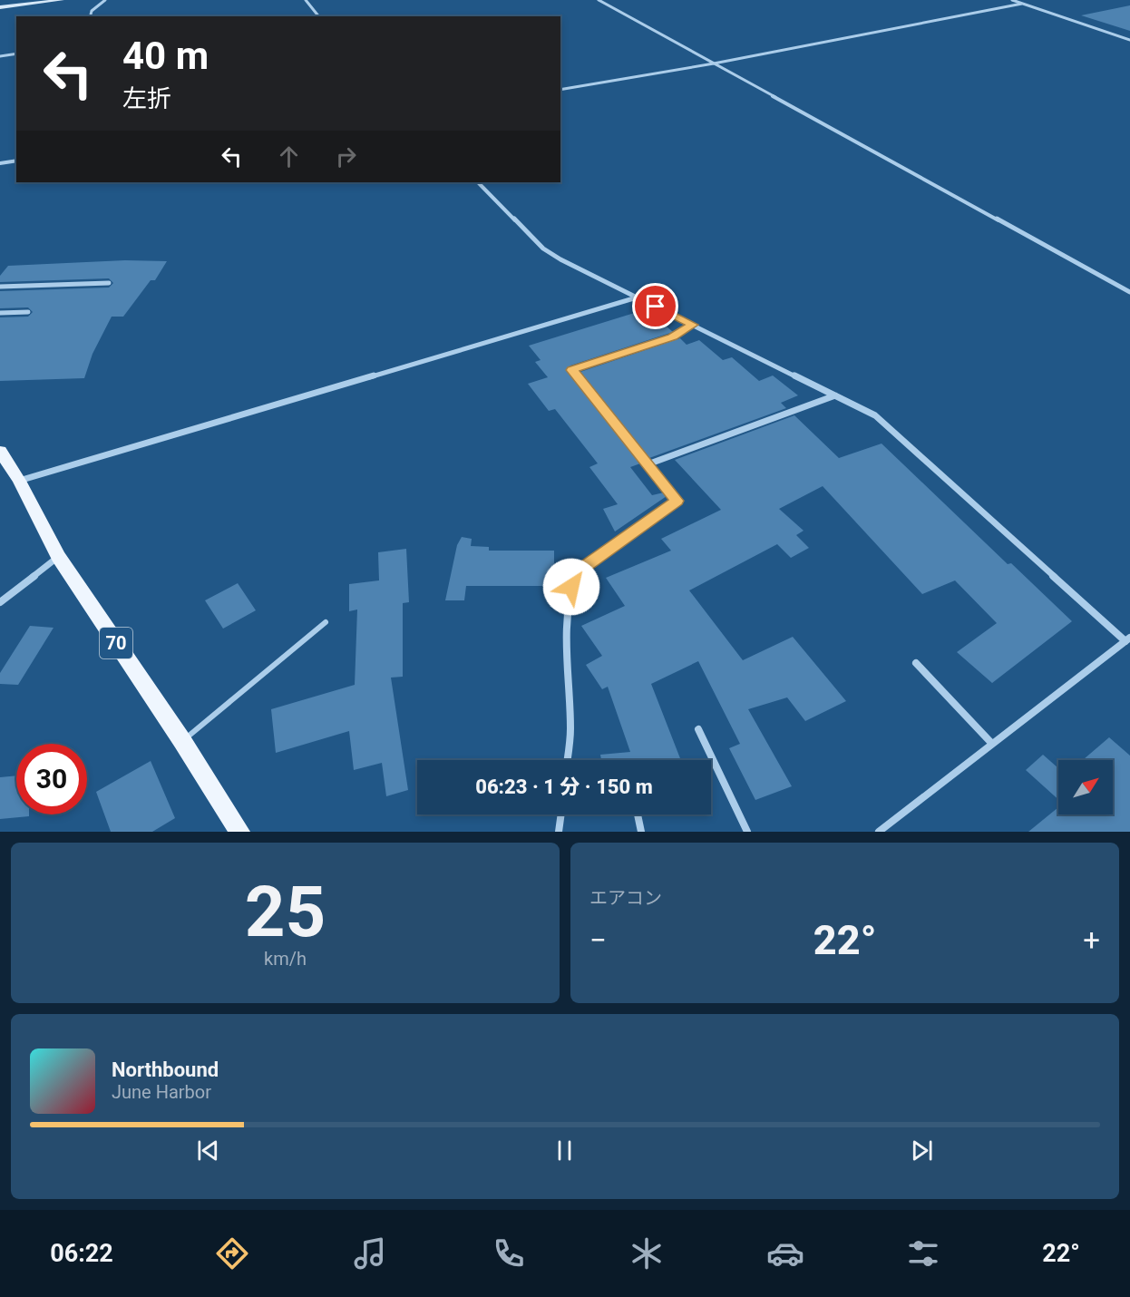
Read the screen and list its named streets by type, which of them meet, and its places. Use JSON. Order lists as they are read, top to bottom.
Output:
{
  "streets": {
    "main road": ["70"]
  },
  "north": "top right",
  "page": {
    "turn": ["40 m", "左折"],
    "limit": "30",
    "trip": "06:23 · 1 分 · 150 m",
    "tile": [
      ["25", "km/h"],
      "エアコン"
    ],
    "heat": ["−", "22°", "+"],
    "song": ["Northbound", "June Harbor"],
    "tabs": ["06:22", "22°"]
  }
}
